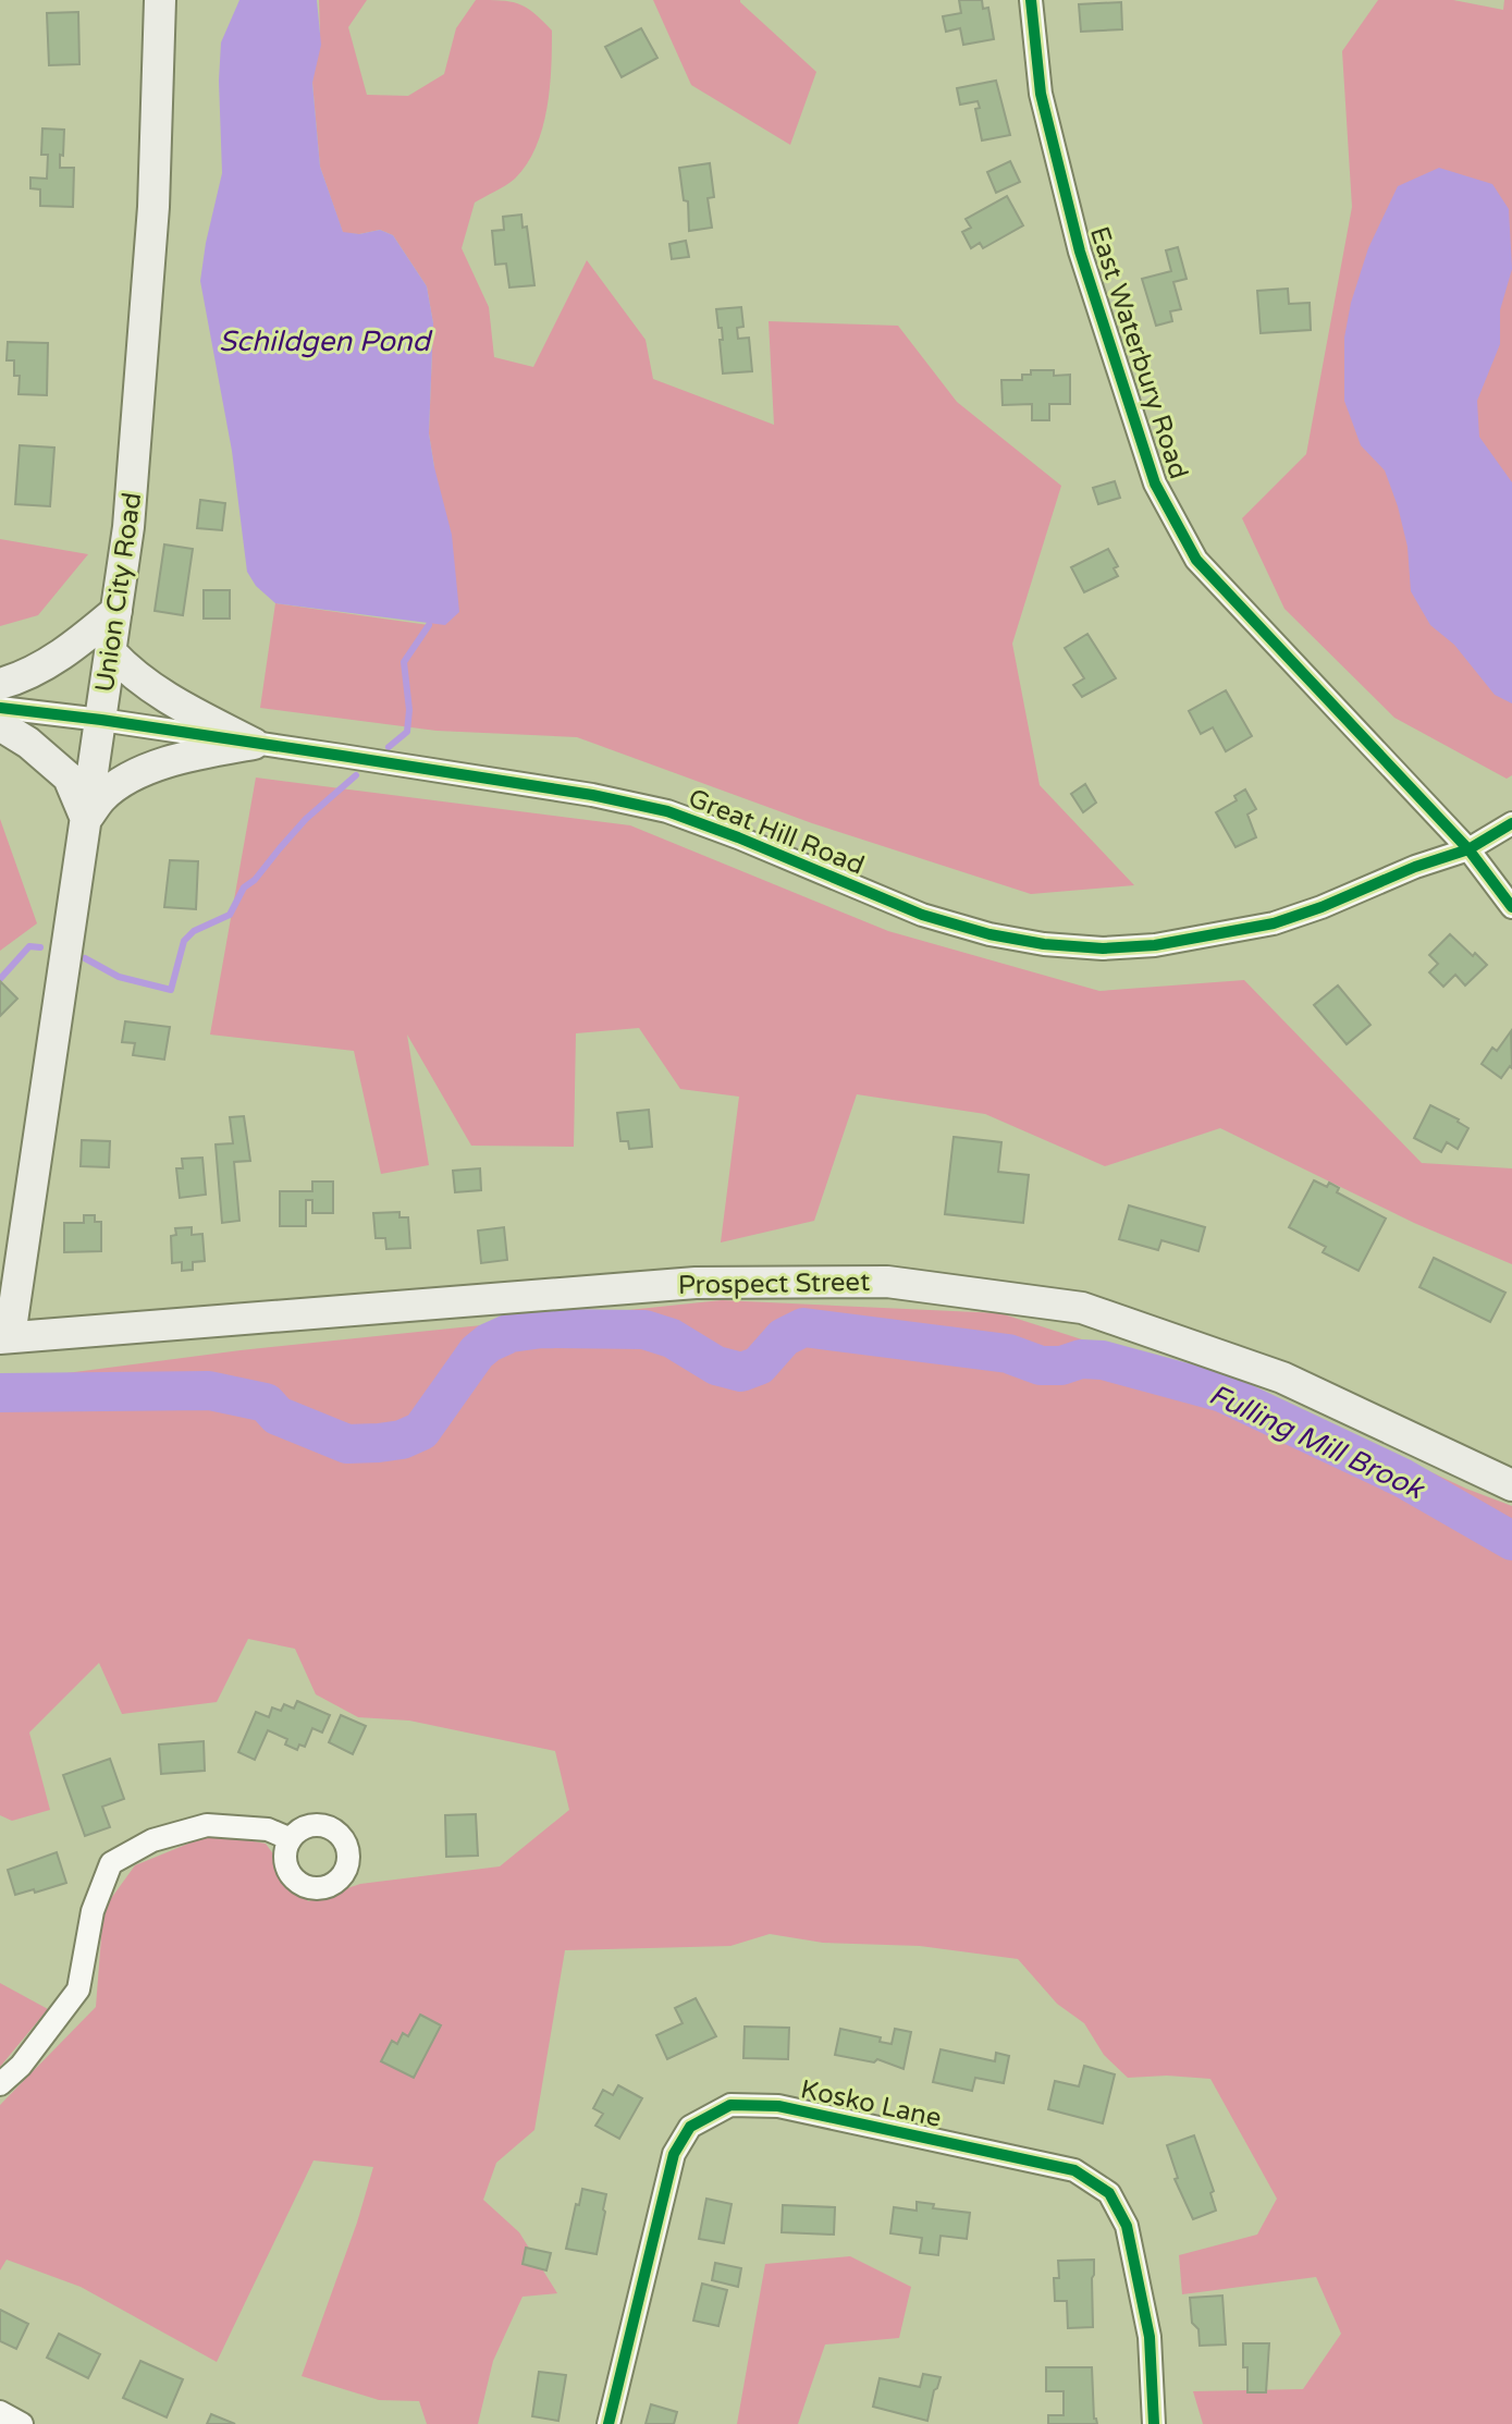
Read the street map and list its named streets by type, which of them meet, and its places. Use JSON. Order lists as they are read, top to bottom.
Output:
{
  "streets": {
    "main road": ["Union City Road", "Prospect Street"],
    "street": ["East Waterbury Road", "Great Hill Road", "Kosko Lane"]
  },
  "crossings": [
    ["East Waterbury Road", "Great Hill Road"],
    ["Union City Road", "Great Hill Road"],
    ["Union City Road", "Prospect Street"]
  ],
  "water": ["Schildgen Pond", "Fulling Mill Brook"]
}
